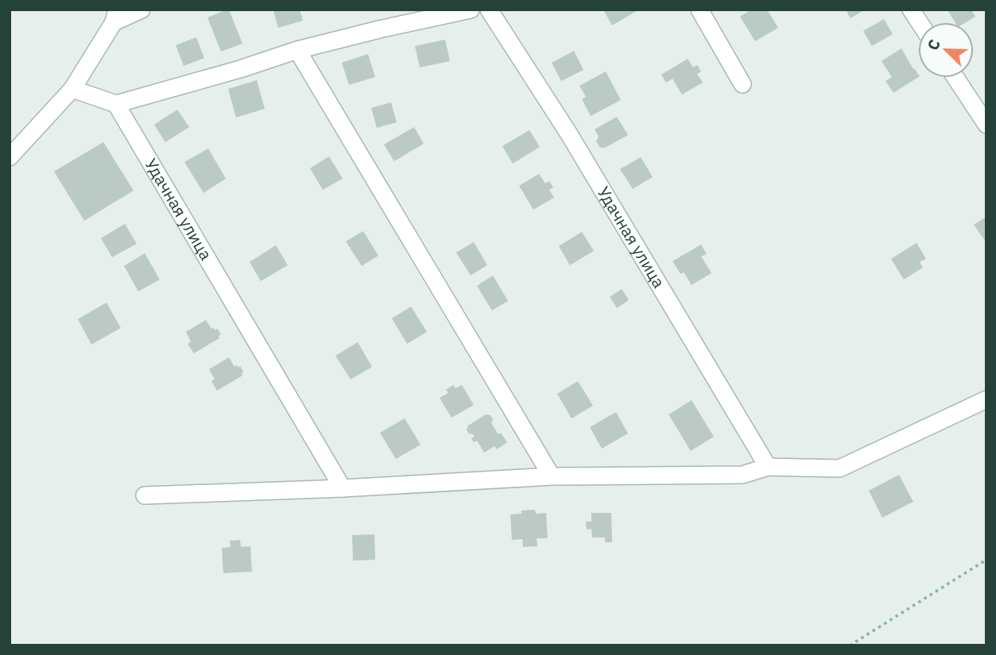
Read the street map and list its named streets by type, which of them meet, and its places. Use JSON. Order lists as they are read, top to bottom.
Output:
{
  "streets": {
    "street": ["Удачная улица"]
  },
  "north": "top left"
}
